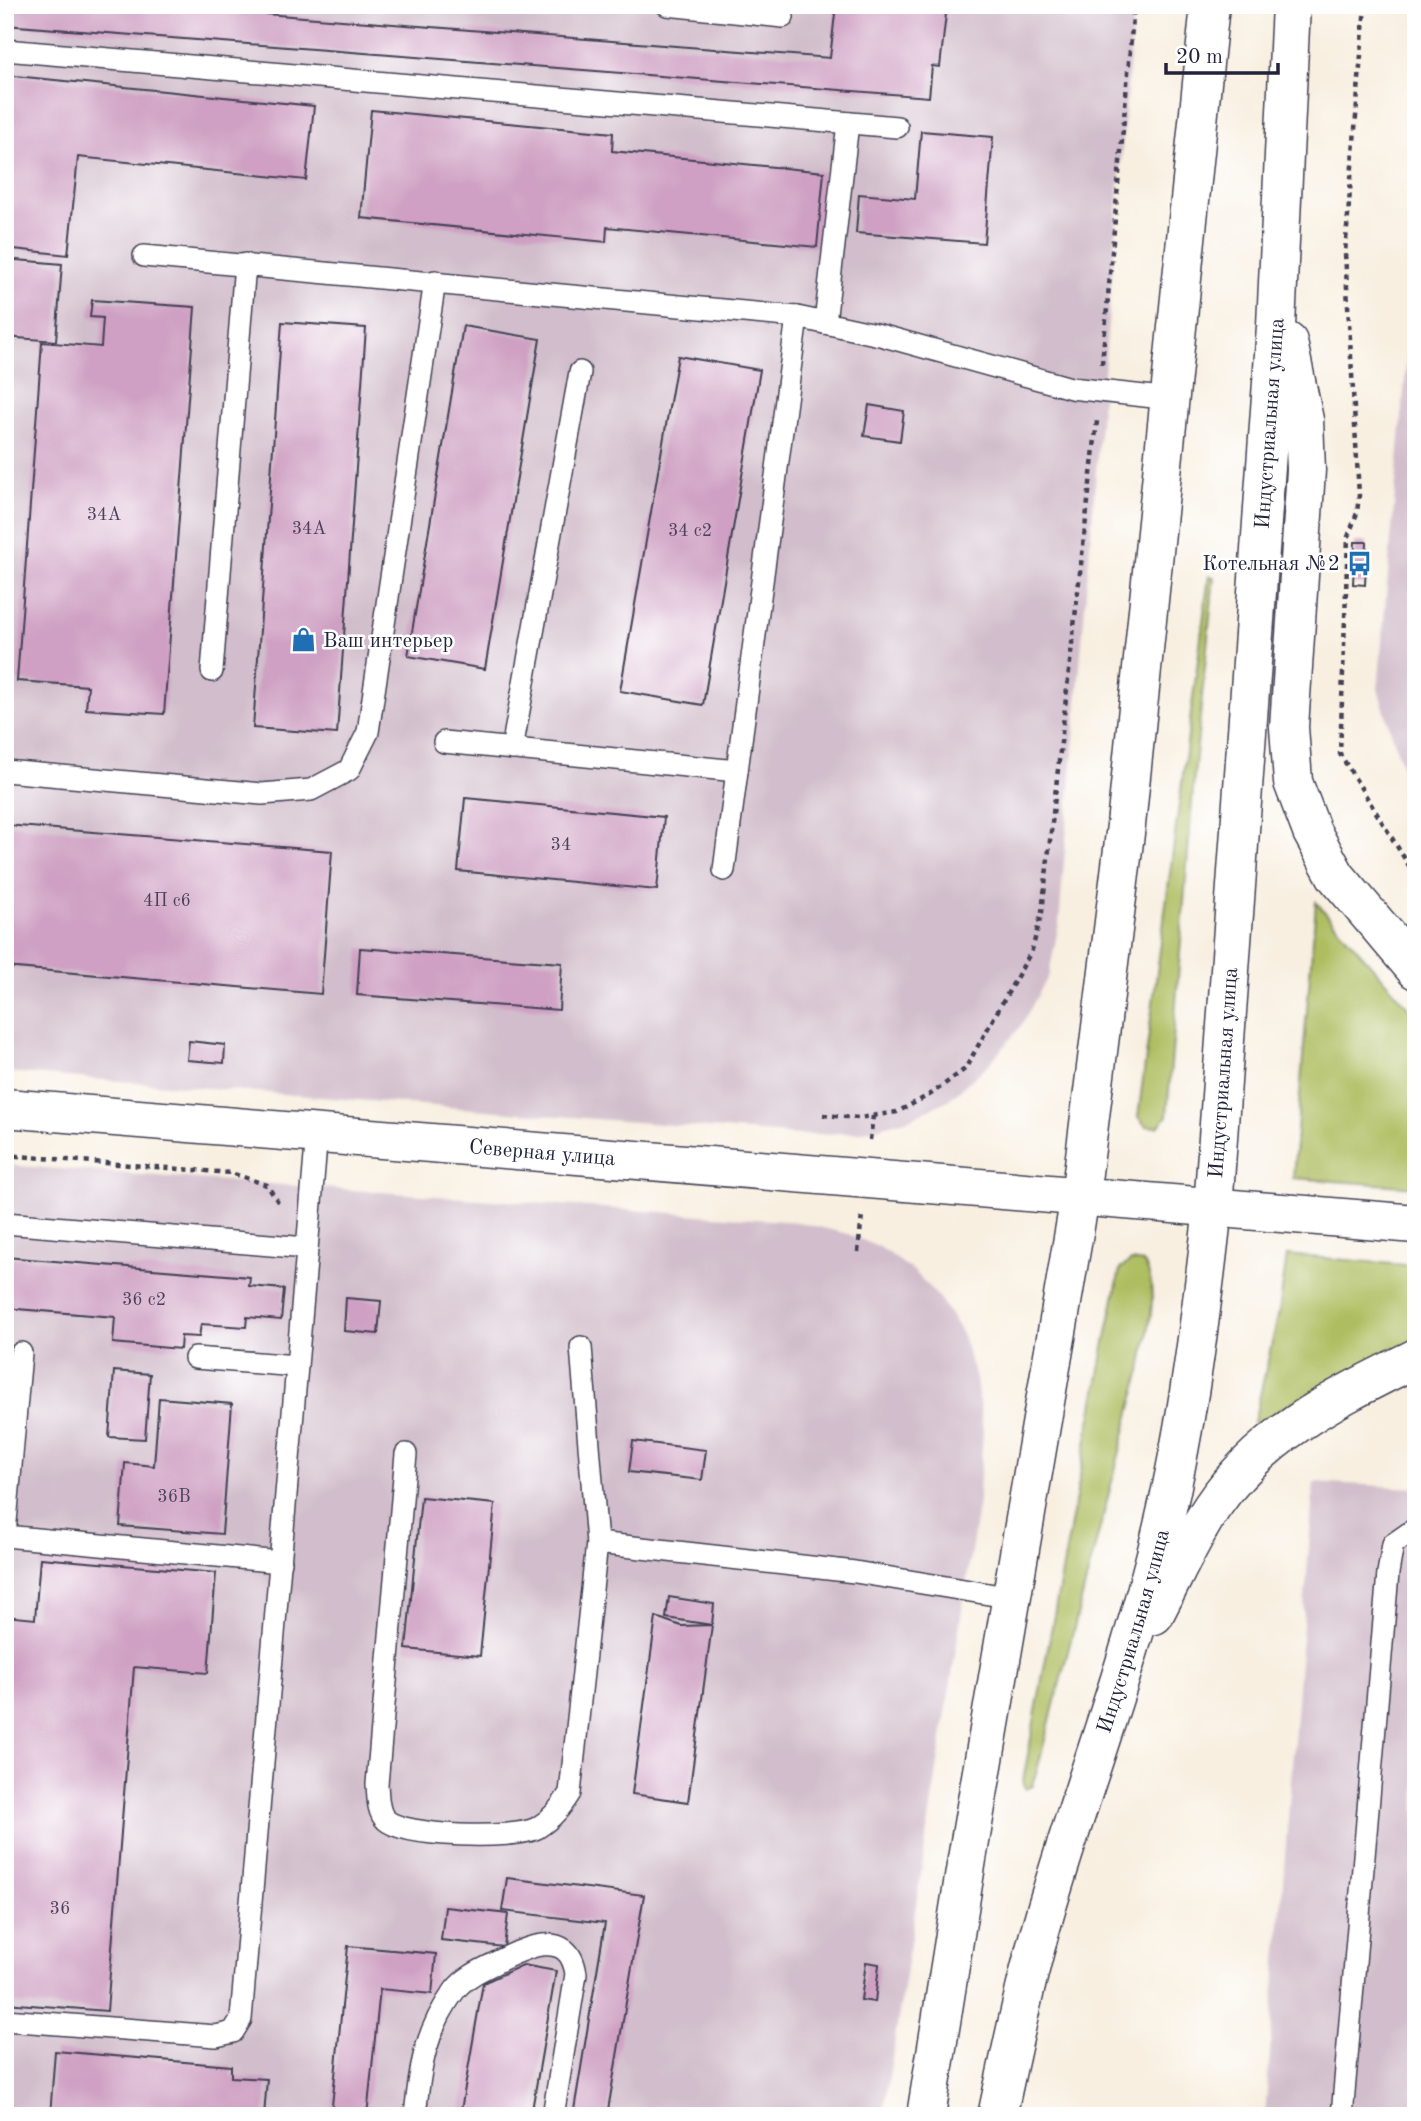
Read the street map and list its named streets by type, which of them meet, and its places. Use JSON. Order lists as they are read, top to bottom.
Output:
{
  "streets": {
    "main road": ["Индустриальная улица", "Северная улица"]
  },
  "crossings": [
    ["Индустриальная улица", "Северная улица"]
  ],
  "places": {
    "bus stop": ["Котельная №2"],
    "shop": ["Ваш интерьер"]
  },
  "house_numbers": [
    "34А",
    "34А",
    "34 с2",
    "34",
    "4П с6",
    "36 с2",
    "36В",
    "36"
  ],
  "scale_bar": "20 m"
}
